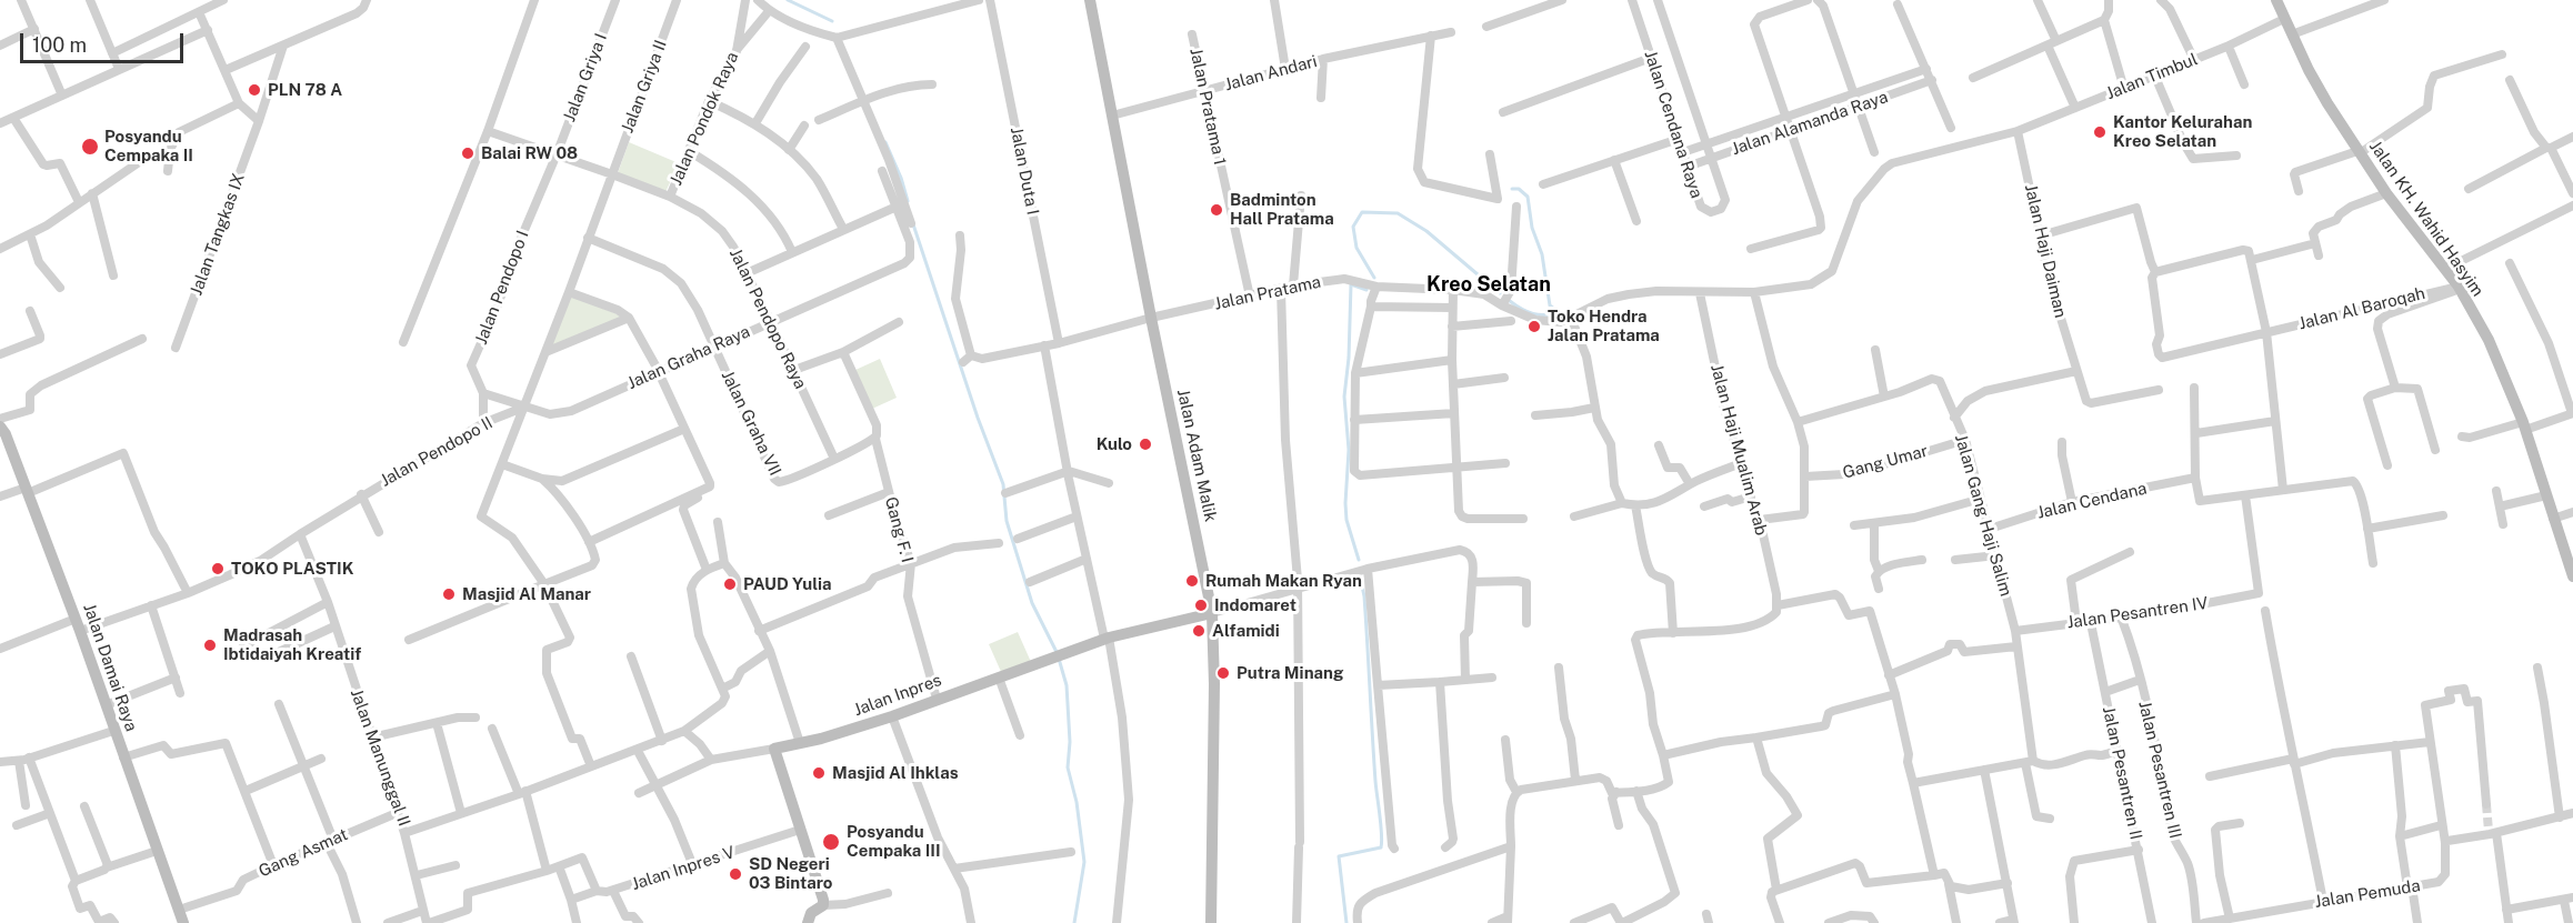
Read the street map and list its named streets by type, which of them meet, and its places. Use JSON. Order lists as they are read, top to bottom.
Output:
{
  "streets": {
    "street": [
      "Jalan Andari",
      "Jalan Timbul",
      "Jalan Griya I",
      "Jalan Griya II",
      "Jalan Pratama 1",
      "Jalan Pondok Raya",
      "Jalan Alamanda Raya",
      "Jalan Cendana Raya",
      "Jalan Duta I",
      "Jalan KH. Wahid Hasyim",
      "Jalan Tangkas IX",
      "Jalan Haji Daiman",
      "Jalan Pendopo I",
      "Jalan Pratama",
      "Jalan Al Baroqah",
      "Jalan Pendopo Raya",
      "Jalan Graha Raya",
      "Jalan Graha VII",
      "Jalan Haji Mualim Arab",
      "Jalan Pendopo II",
      "Jalan Adam Malik",
      "Gang Umar",
      "Jalan Cendana",
      "Jalan Gang Haji Salim",
      "Gang F. I",
      "Jalan Pesantren IV",
      "Jalan Damai Raya",
      "Jalan Inpres",
      "Jalan Manunggal II",
      "Jalan Pesantren III",
      "Jalan Pesantren II",
      "Gang Asmat",
      "Jalan Inpres V",
      "Jalan Pemuda"
    ]
  },
  "crossings": [
    ["Jalan Andari", "Jalan Pratama 1"],
    ["Jalan Andari", "Jalan Adam Malik"],
    ["Jalan Timbul", "Jalan KH. Wahid Hasyim"],
    ["Jalan Timbul", "Jalan Haji Daiman"],
    ["Jalan Timbul", "Jalan Pratama"],
    ["Jalan Griya I", "Jalan Pendopo I"],
    ["Jalan Griya I", "Jalan Pendopo Raya"],
    ["Jalan Griya II", "Jalan Pendopo Raya"],
    ["Jalan Pratama 1", "Jalan Pratama"],
    ["Jalan Pondok Raya", "Jalan Pendopo Raya"],
    ["Jalan Alamanda Raya", "Jalan Cendana Raya"],
    ["Jalan Duta I", "Jalan Pratama"],
    ["Jalan KH. Wahid Hasyim", "Jalan Al Baroqah"],
    ["Jalan Pendopo I", "Jalan Pendopo Raya"],
    ["Jalan Pendopo I", "Jalan Graha Raya"],
    ["Jalan Pendopo I", "Jalan Pendopo II"],
    ["Jalan Pratama", "Jalan Haji Mualim Arab"],
    ["Jalan Pratama", "Jalan Adam Malik"],
    ["Jalan Pendopo Raya", "Jalan Graha Raya"],
    ["Jalan Pendopo Raya", "Jalan Graha VII"],
    ["Jalan Graha Raya", "Jalan Graha VII"],
    ["Jalan Graha Raya", "Jalan Pendopo II"],
    ["Jalan Pendopo II", "Jalan Manunggal II"],
    ["Jalan Adam Malik", "Jalan Inpres"],
    ["Gang Umar", "Jalan Gang Haji Salim"],
    ["Jalan Cendana", "Jalan Gang Haji Salim"],
    ["Jalan Gang Haji Salim", "Jalan Pesantren IV"],
    ["Gang F. I", "Jalan Inpres"],
    ["Jalan Pesantren IV", "Jalan Pesantren III"],
    ["Jalan Pesantren IV", "Jalan Pesantren II"],
    ["Jalan Damai Raya", "Gang Asmat"],
    ["Jalan Manunggal II", "Gang Asmat"]
  ],
  "districts": ["Kreo Selatan"],
  "places": [
    "PLN 78 A",
    "Kantor Kelurahan Kreo Selatan",
    "Posyandu Cempaka II",
    "Balai RW 08",
    "Badminton Hall Pratama",
    "Toko Hendra Jalan Pratama",
    "Kulo",
    "TOKO PLASTIK",
    "Rumah Makan Ryan",
    "PAUD Yulia",
    "Masjid Al Manar",
    "Indomaret",
    "Alfamidi",
    "Madrasah Ibtidaiyah Kreatif",
    "Putra Minang",
    "Masjid Al Ihklas",
    "Posyandu Cempaka III",
    "SD Negeri 03 Bintaro"
  ],
  "scale_bar": "100 m"
}
